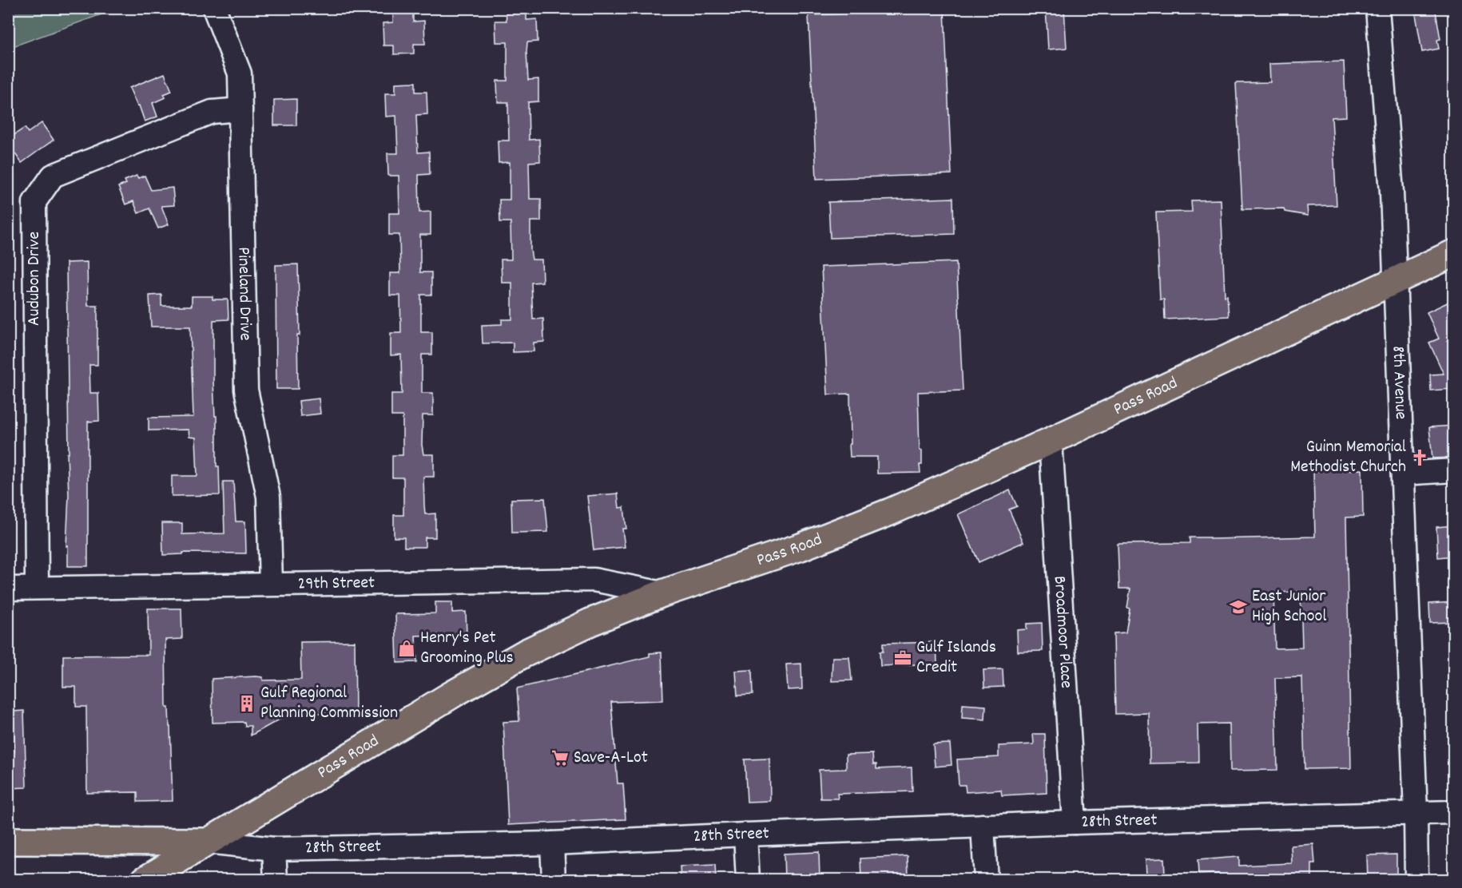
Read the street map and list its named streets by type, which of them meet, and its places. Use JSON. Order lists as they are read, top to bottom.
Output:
{
  "streets": {
    "main road": ["Pass Road", "28th Street"],
    "street": [
      "Audubon Drive",
      "Pineland Drive",
      "8th Avenue",
      "29th Street",
      "Broadmoor Place"
    ]
  },
  "crossings": [
    ["Audubon Drive", "Pineland Drive"],
    ["Audubon Drive", "29th Street"],
    ["Pineland Drive", "29th Street"],
    ["8th Avenue", "Pass Road"],
    ["8th Avenue", "28th Street"],
    ["Pass Road", "29th Street"],
    ["Pass Road", "Broadmoor Place"],
    ["Pass Road", "28th Street"],
    ["Broadmoor Place", "28th Street"]
  ],
  "places": {
    "church": ["Guinn Memorial Methodist Church"],
    "school or university": ["East Junior High School"],
    "shop": ["Henry's Pet Grooming Plus"],
    "office": ["Gulf Islands Credit"],
    "building": ["Gulf Regional Planning Commission"],
    "supermarket": ["Save-A-Lot"]
  }
}
